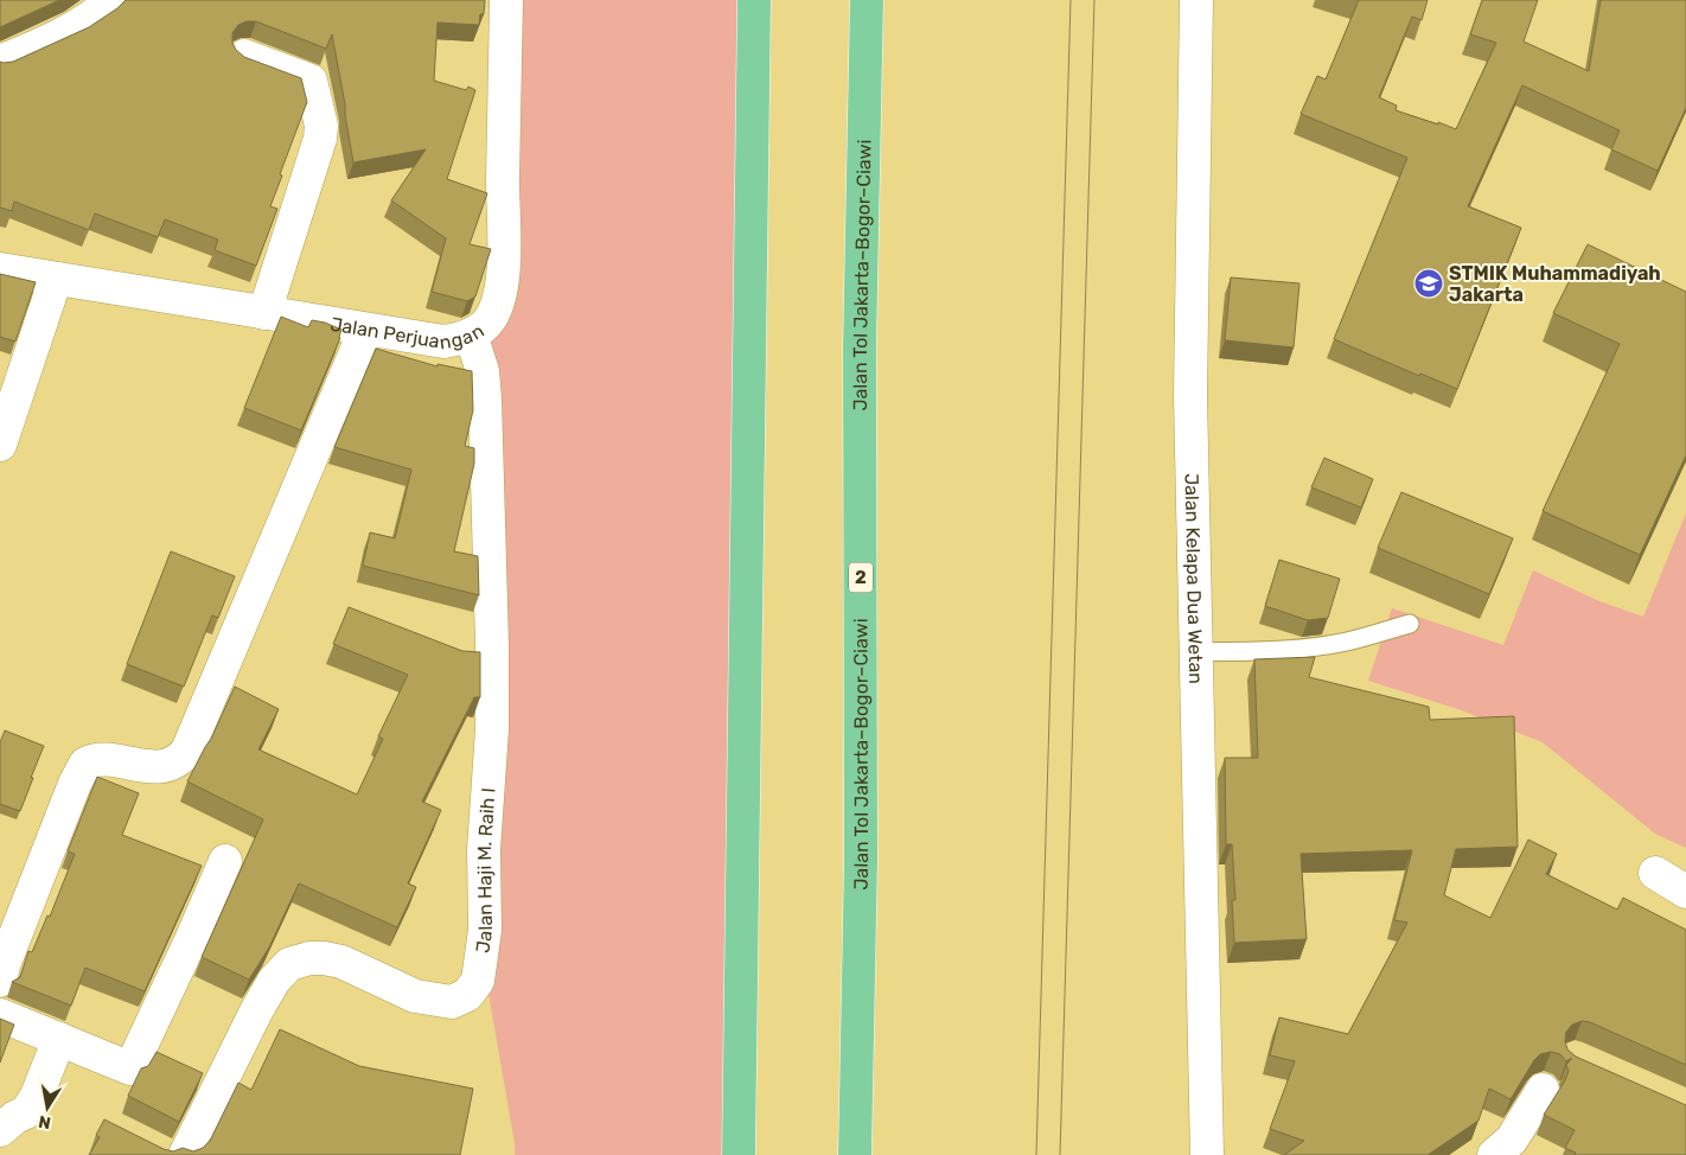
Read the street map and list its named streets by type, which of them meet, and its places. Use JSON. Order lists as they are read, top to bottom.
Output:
{
  "streets": {
    "highway": ["Jalan Tol Jakarta–Bogor–Ciawi", "2"],
    "street": ["Jalan Perjuangan", "Jalan Kelapa Dua Wetan", "Jalan Haji M. Raih I"]
  },
  "crossings": [
    ["Jalan Perjuangan", "Jalan Haji M. Raih I"]
  ],
  "places": {
    "school or university": ["STMIK Muhammadiyah Jakarta"]
  },
  "north": "bottom"
}
